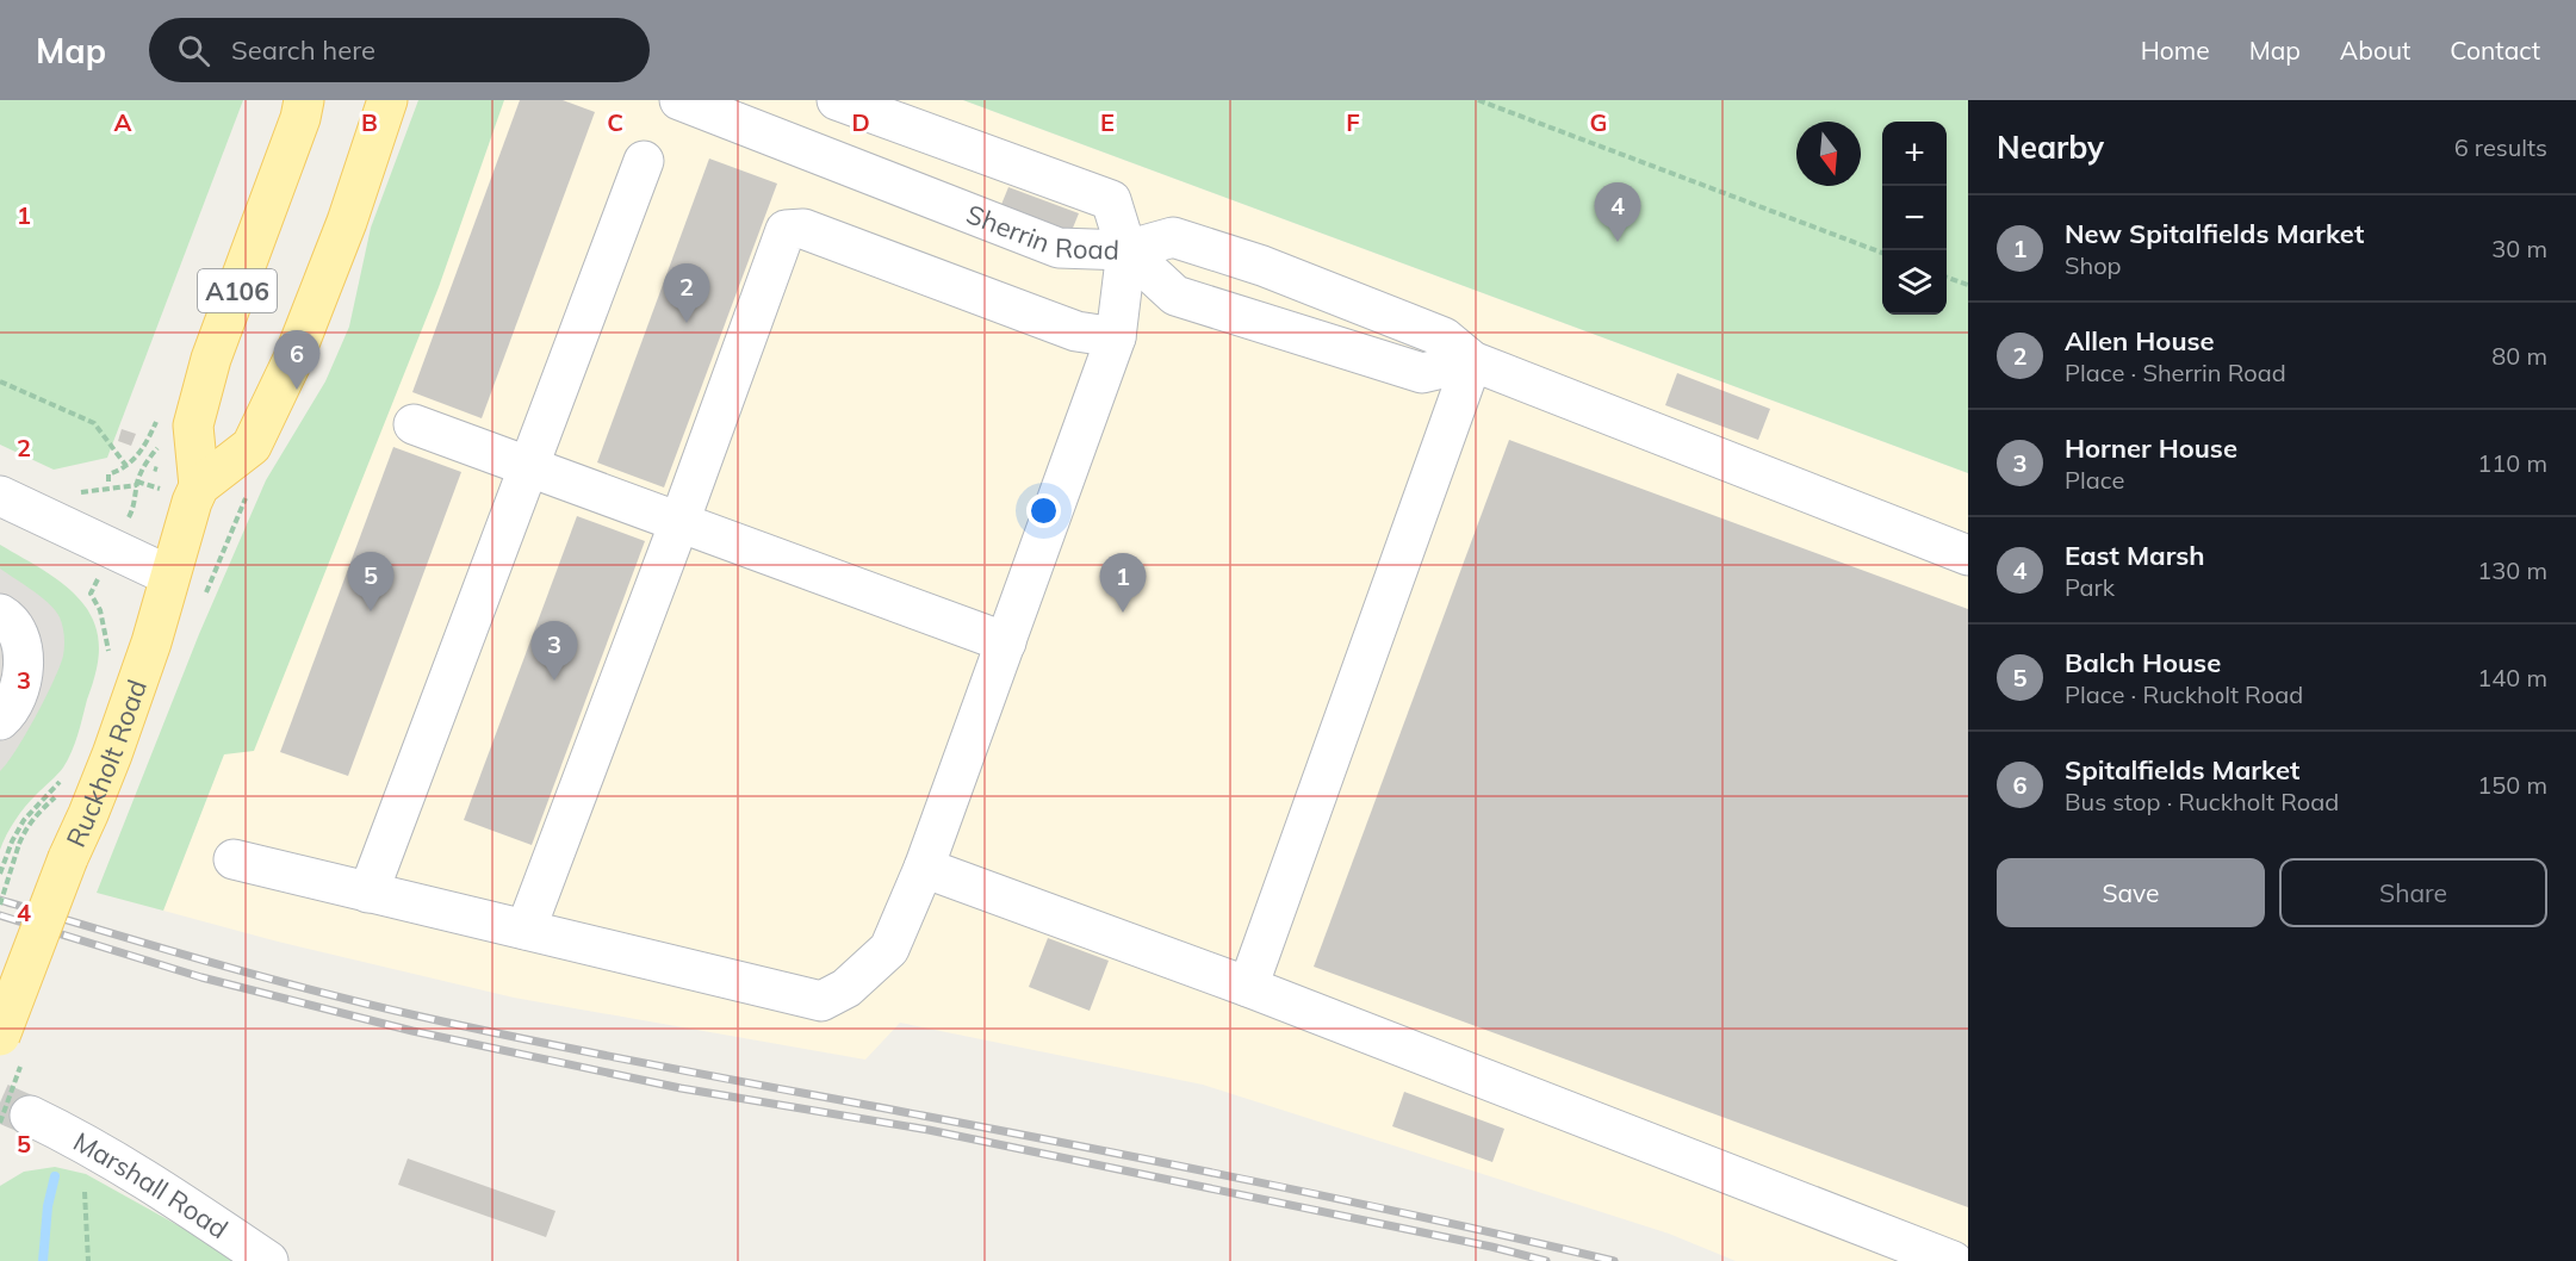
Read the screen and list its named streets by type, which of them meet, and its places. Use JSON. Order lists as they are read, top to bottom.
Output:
{
  "streets": {
    "main road": ["A106", "Ruckholt Road"],
    "street": ["Sherrin Road", "Marshall Road"]
  },
  "crossings": [
    ["A106", "Ruckholt Road"]
  ],
  "north": "bottom",
  "page": {
    "header": "Map",
    "search": "Search here",
    "nav": [
      "Home",
      "Map",
      "About",
      "Contact"
    ],
    "heading": ["Nearby", "6 results"],
    "map_buttons": ["+", "−"],
    "pins": [
      "4",
      "2",
      "6",
      "5",
      "1",
      "3"
    ],
    "list": [
      {
        "mark": "1",
        "name": "New Spitalfields Market",
        "note": "Shop",
        "value": "30 m"
      },
      {
        "mark": "2",
        "name": "Allen House",
        "note": "Place · Sherrin Road",
        "value": "80 m"
      },
      {
        "mark": "3",
        "name": "Horner House",
        "note": "Place",
        "value": "110 m"
      },
      {
        "mark": "4",
        "name": "East Marsh",
        "note": "Park",
        "value": "130 m"
      },
      {
        "mark": "5",
        "name": "Balch House",
        "note": "Place · Ruckholt Road",
        "value": "140 m"
      },
      {
        "mark": "6",
        "name": "Spitalfields Market",
        "note": "Bus stop · Ruckholt Road",
        "value": "150 m"
      }
    ],
    "buttons": ["Save", "Share"]
  },
  "grid": {
    "columns": [
      "A",
      "B",
      "C",
      "D",
      "E",
      "F",
      "G"
    ],
    "rows": [
      "1",
      "2",
      "3",
      "4",
      "5"
    ]
  }
}
